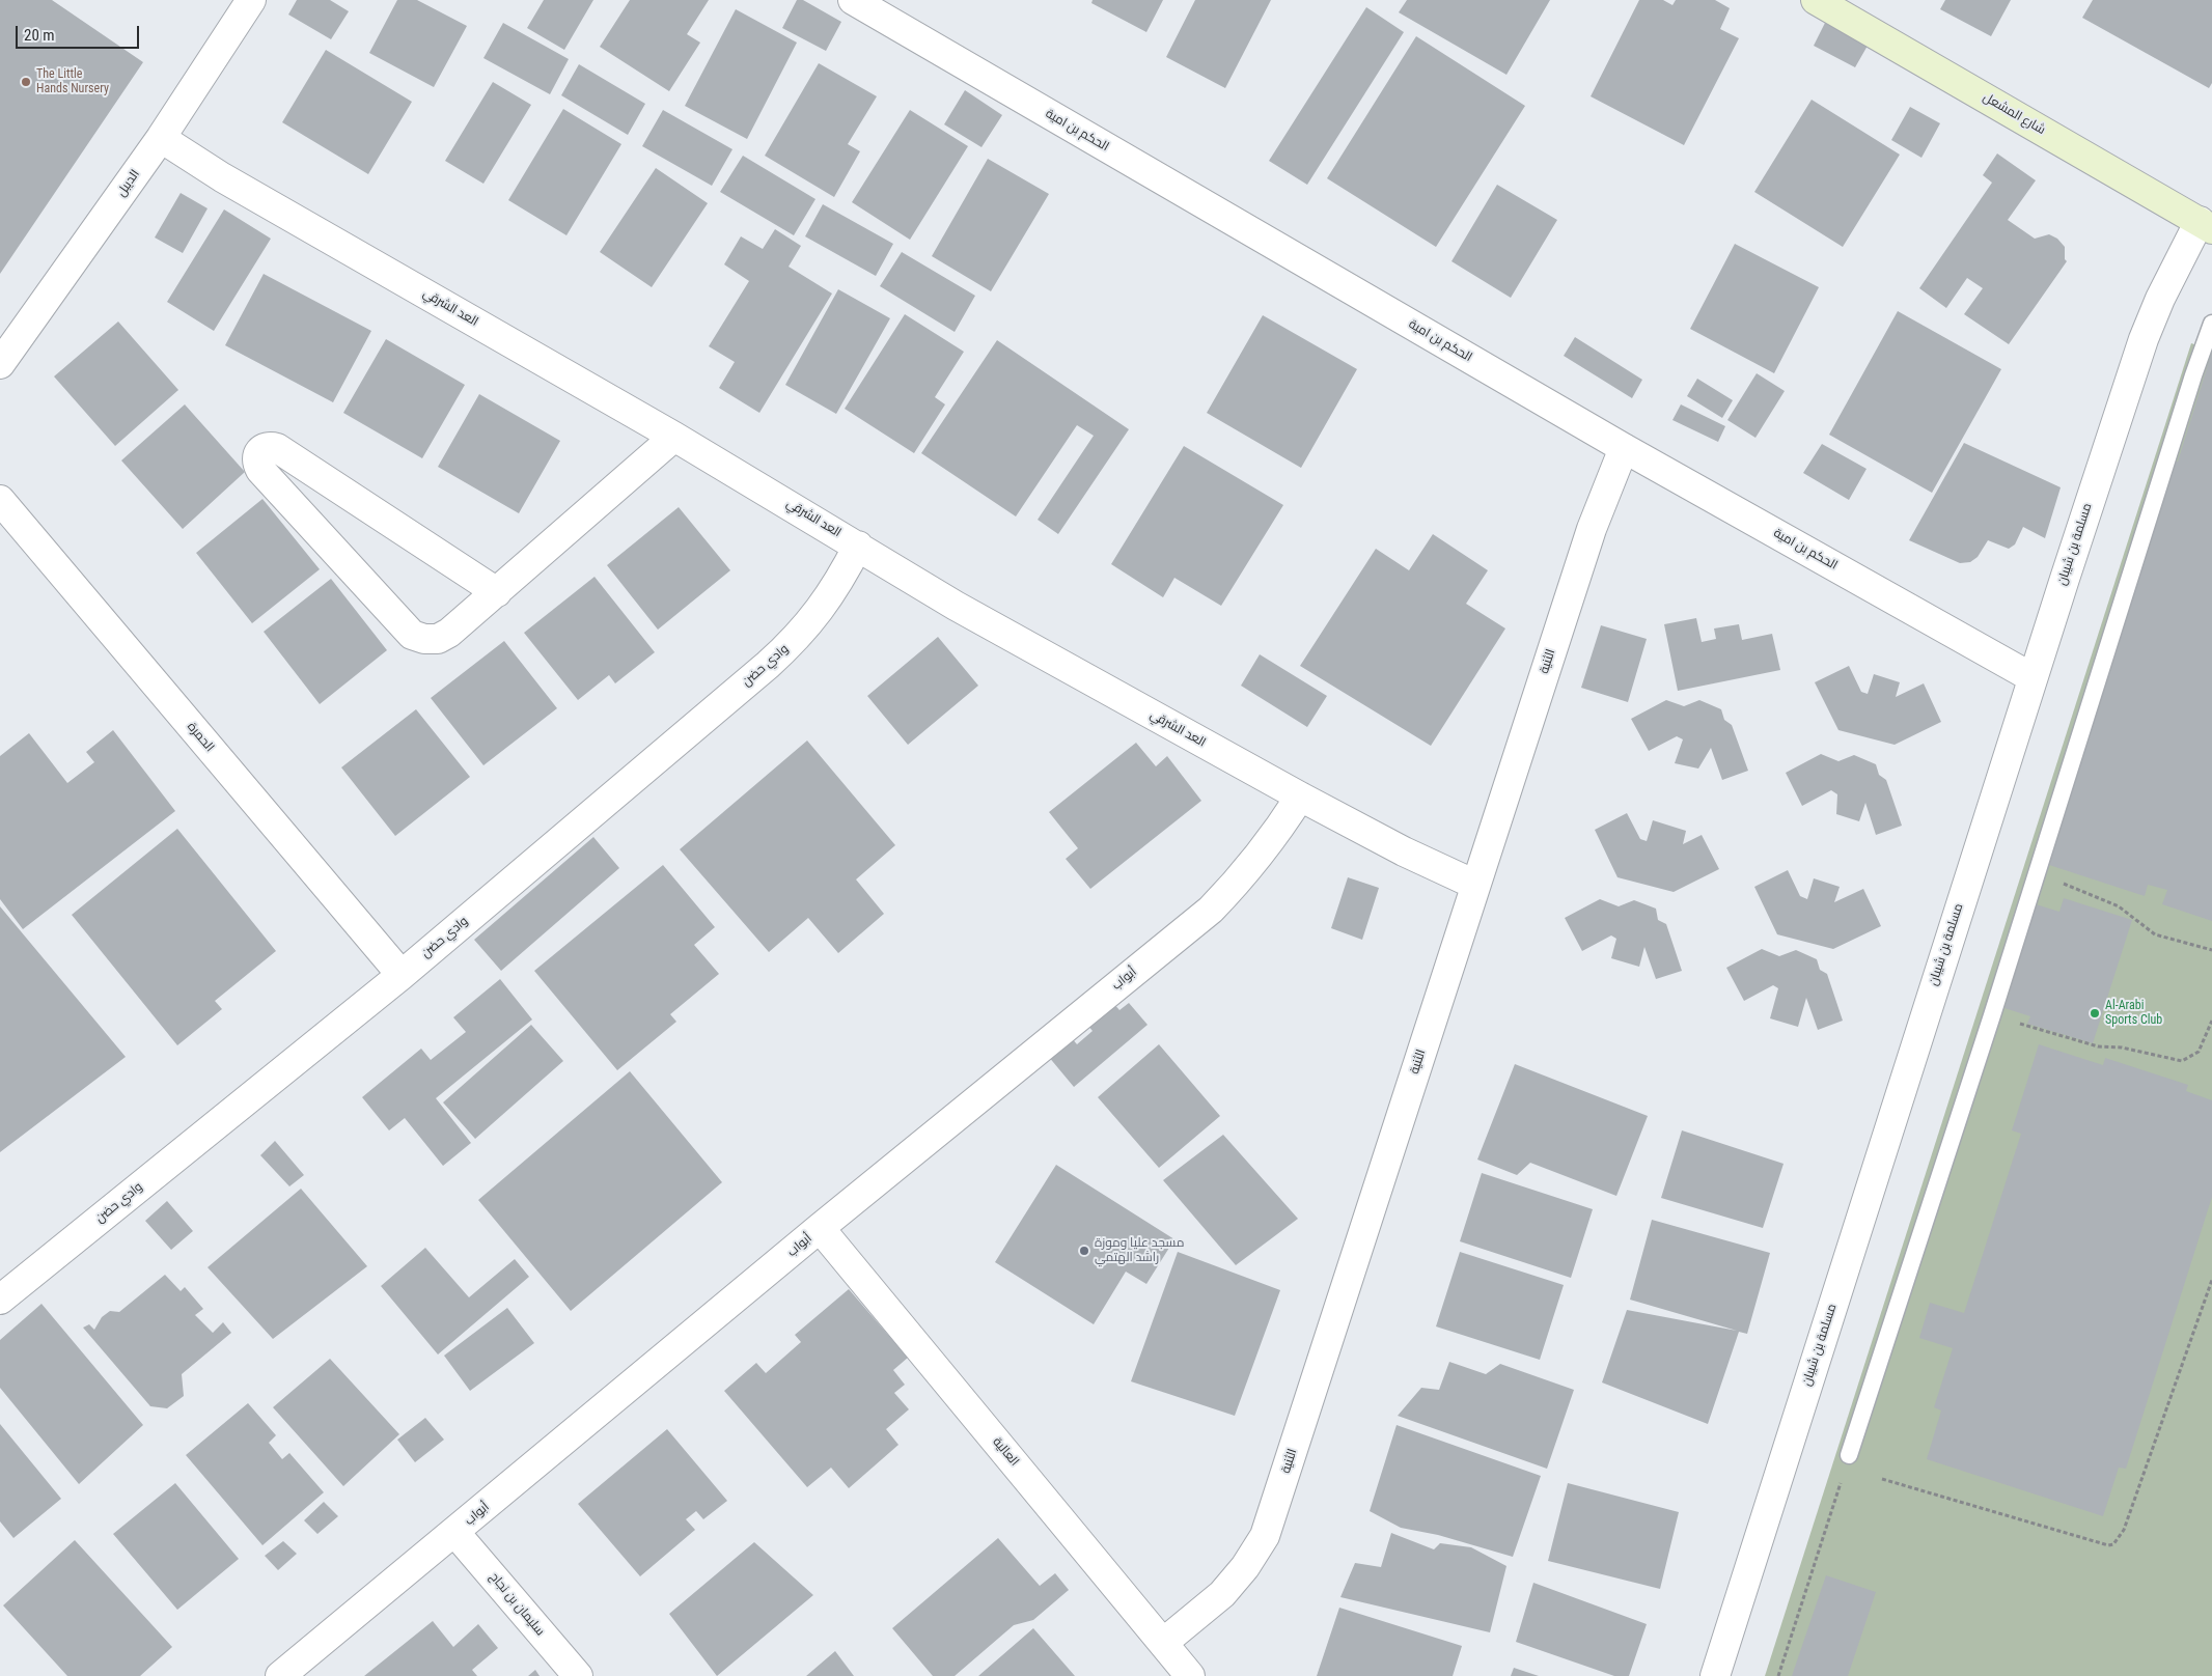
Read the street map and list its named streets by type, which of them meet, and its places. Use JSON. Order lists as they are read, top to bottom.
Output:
{
  "streets": {
    "street": [
      "شارع المشعل",
      "الحكم بن امية",
      "الديبل",
      "العد الشرقي",
      "مسلمة بن شيبان",
      "الثنية",
      "وادي حضن",
      "الحمرة",
      "أبواب",
      "العالية",
      "سليمان بن نجاح"
    ]
  },
  "crossings": [
    ["شارع المشعل", "مسلمة بن شيبان"],
    ["الحكم بن امية", "مسلمة بن شيبان"],
    ["الحكم بن امية", "الثنية"],
    ["الديبل", "العد الشرقي"],
    ["العد الشرقي", "الثنية"],
    ["العد الشرقي", "وادي حضن"],
    ["العد الشرقي", "أبواب"],
    ["الثنية", "العالية"],
    ["وادي حضن", "الحمرة"],
    ["أبواب", "العالية"],
    ["أبواب", "سليمان بن نجاح"]
  ],
  "places": ["The Little Hands Nursery", "Al-Arabi Sports Club", "مسجد عليا وموزة راشد الهتمي"],
  "scale_bar": "20 m"
}
